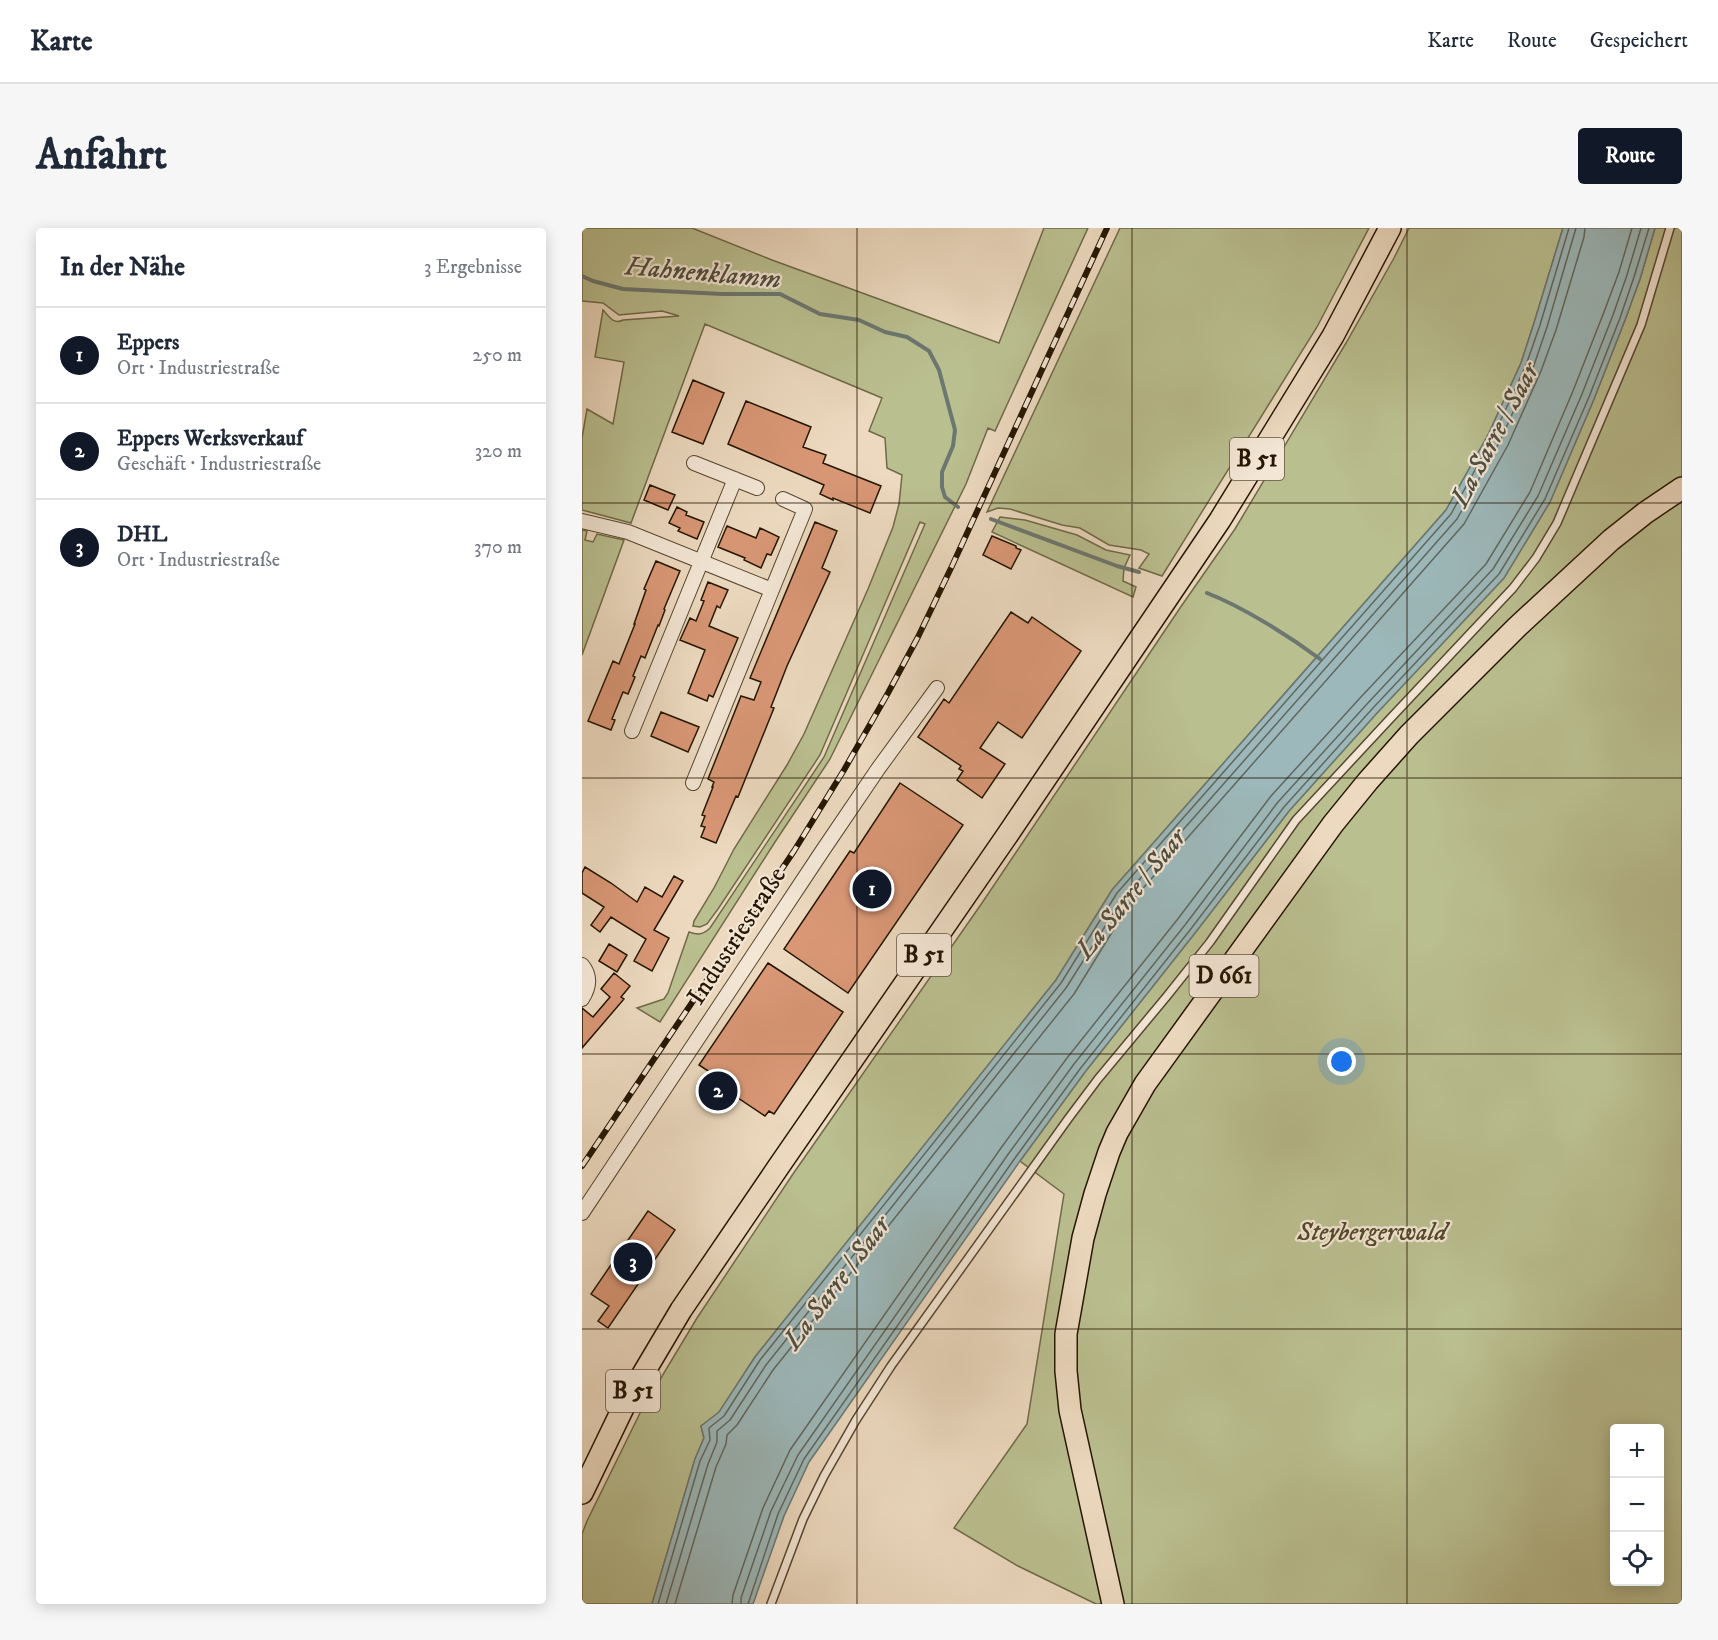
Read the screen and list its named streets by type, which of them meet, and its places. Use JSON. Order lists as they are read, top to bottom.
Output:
{
  "streets": {
    "main road": ["B 51", "D 661"],
    "street": ["Industriestraße"]
  },
  "water": ["Hahnenklamm", "La Sarre / Saar"],
  "parks": ["Steybergerwald"],
  "page": {
    "header": "Karte",
    "nav": ["Karte", "Route", "Gespeichert"],
    "buttons": "Route",
    "title": "Anfahrt",
    "heading": ["In der Nähe", "3 Ergebnisse"],
    "list": [
      {
        "mark": "1",
        "name": "Eppers",
        "note": "Ort · Industriestraße",
        "value": "250 m"
      },
      {
        "mark": "2",
        "name": "Eppers Werksverkauf",
        "note": "Geschäft · Industriestraße",
        "value": "320 m"
      },
      {
        "mark": "3",
        "name": "DHL",
        "note": "Ort · Industriestraße",
        "value": "370 m"
      }
    ],
    "pins": ["1", "2", "3"],
    "map_buttons": ["+", "−"]
  }
}
